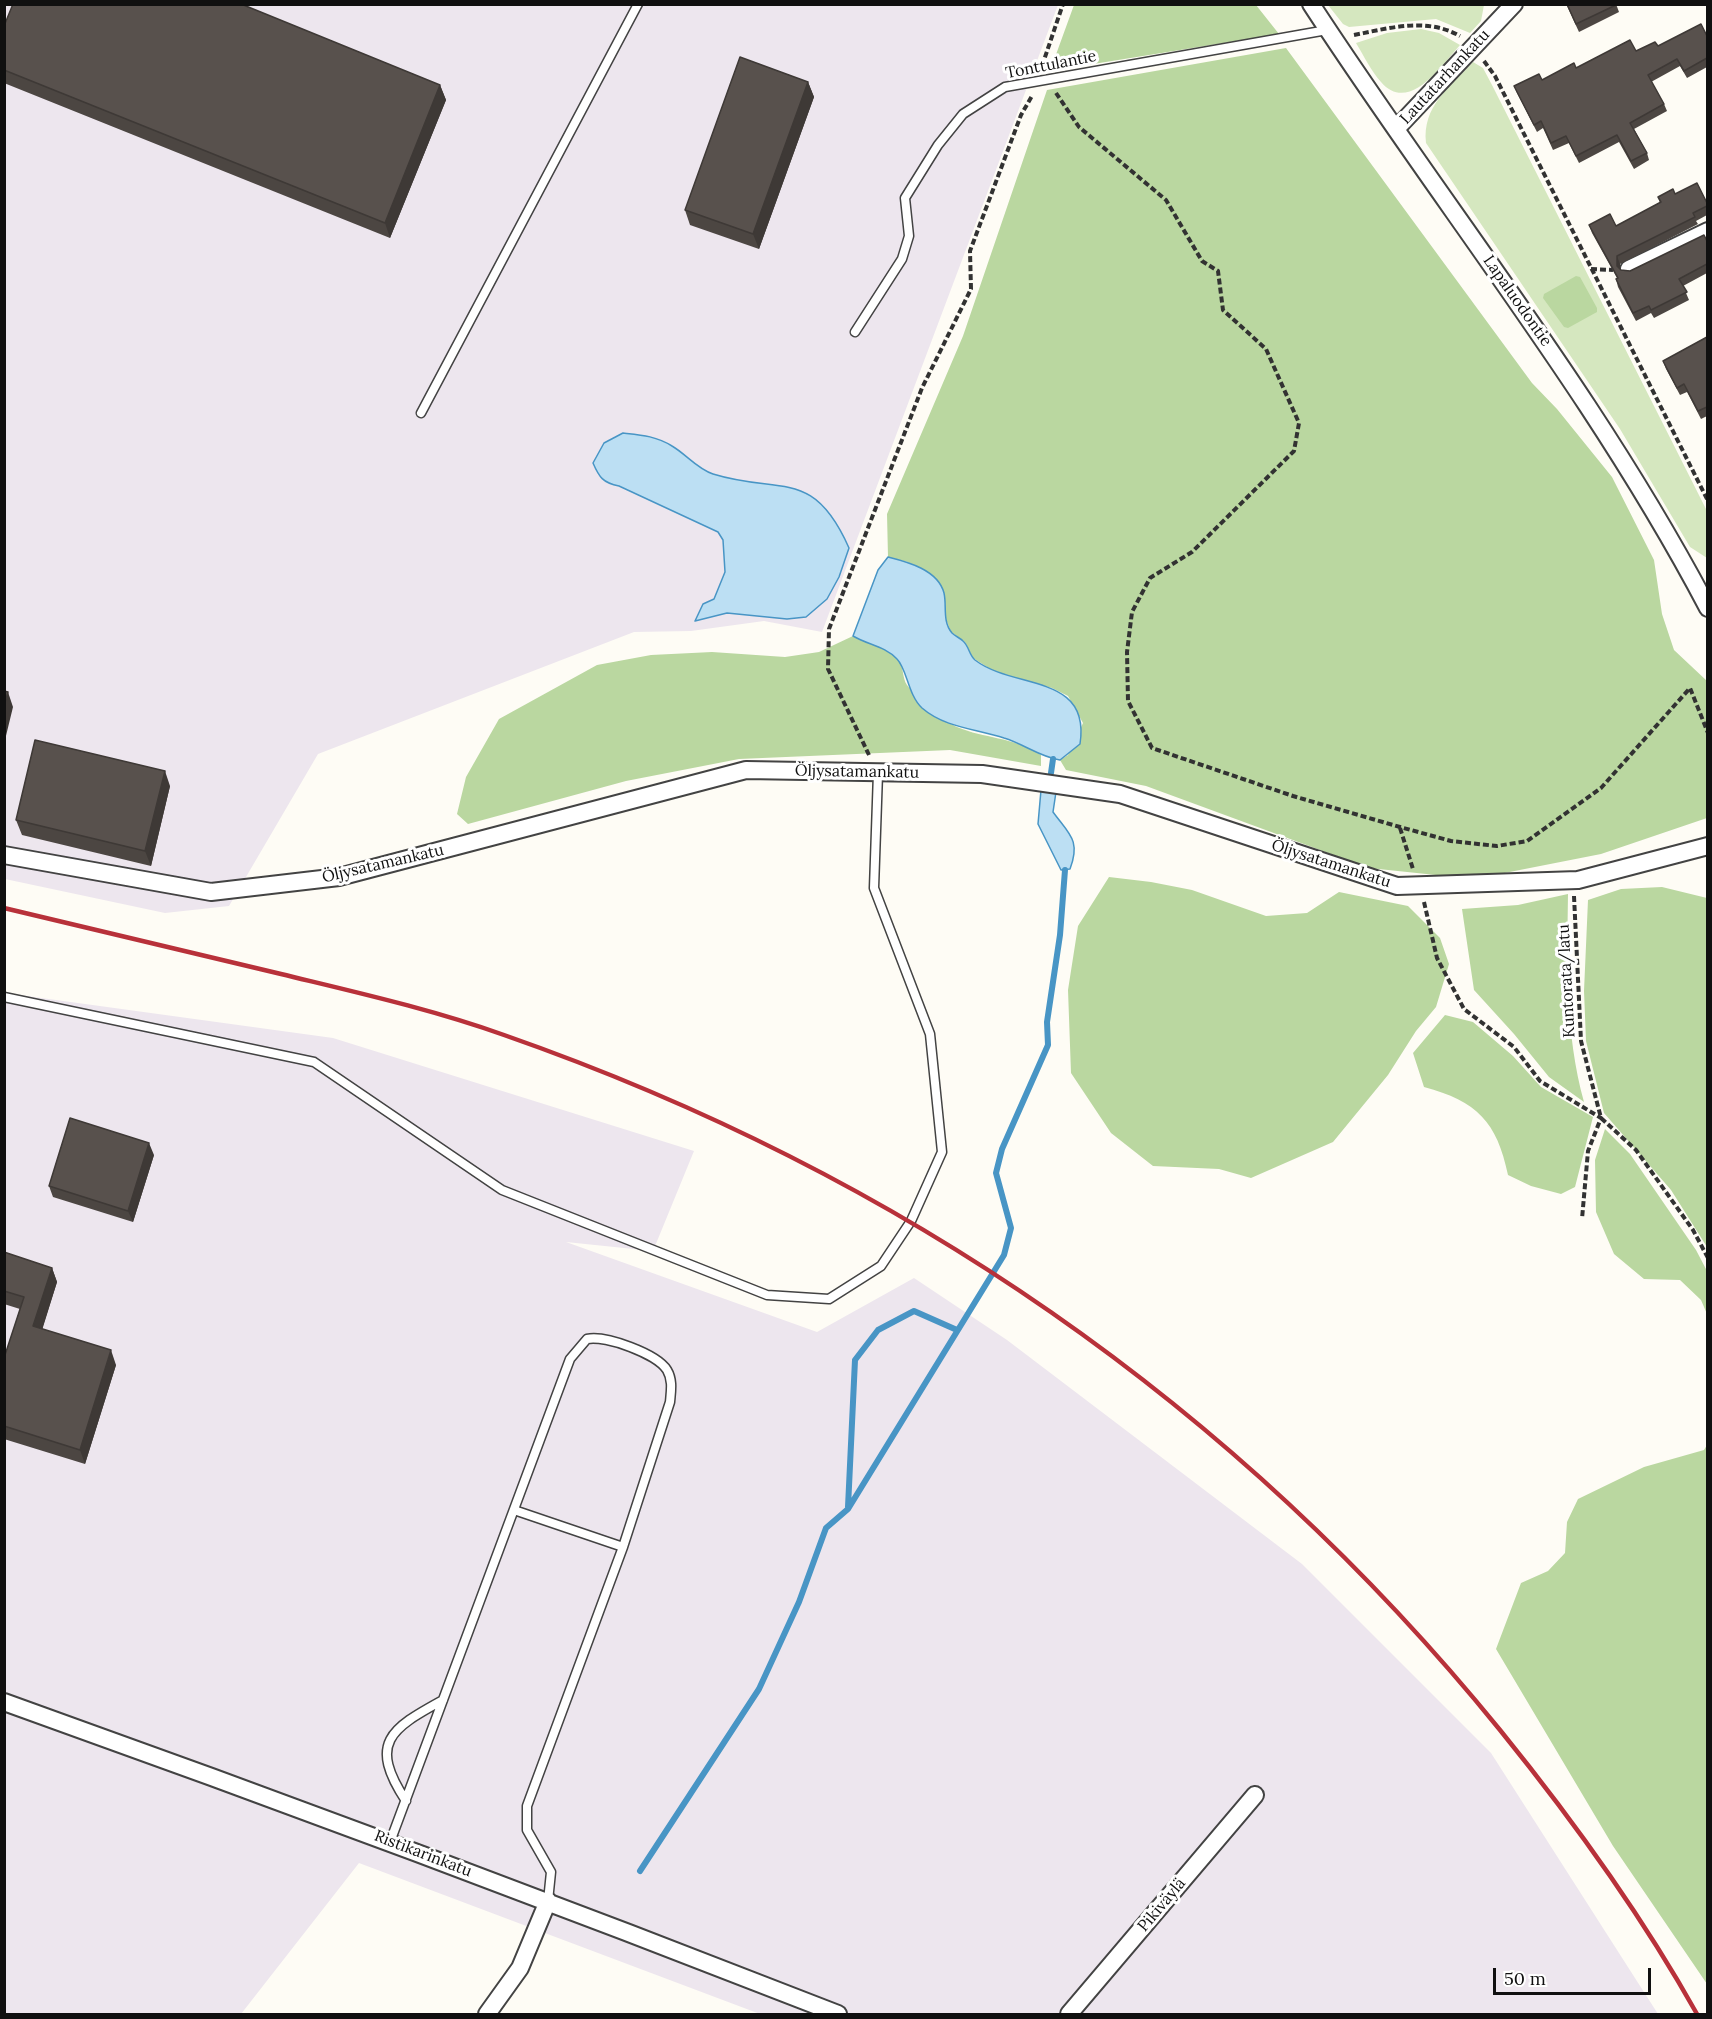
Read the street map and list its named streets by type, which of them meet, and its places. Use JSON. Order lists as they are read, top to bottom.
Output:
{
  "streets": {
    "street": [
      "Lautatarhankatu",
      "Lapaluodontie",
      "Öljysatamankatu",
      "Ristikarinkatu",
      "Pikiväylä"
    ],
    "lane": ["Tonttulantie"],
    "path": ["Kuntorata/latu"]
  },
  "crossings": [
    ["Tonttulantie", "Lapaluodontie"],
    ["Lautatarhankatu", "Lapaluodontie"],
    ["Öljysatamankatu", "Kuntorata/latu"]
  ],
  "scale_bar": "50 m"
}
